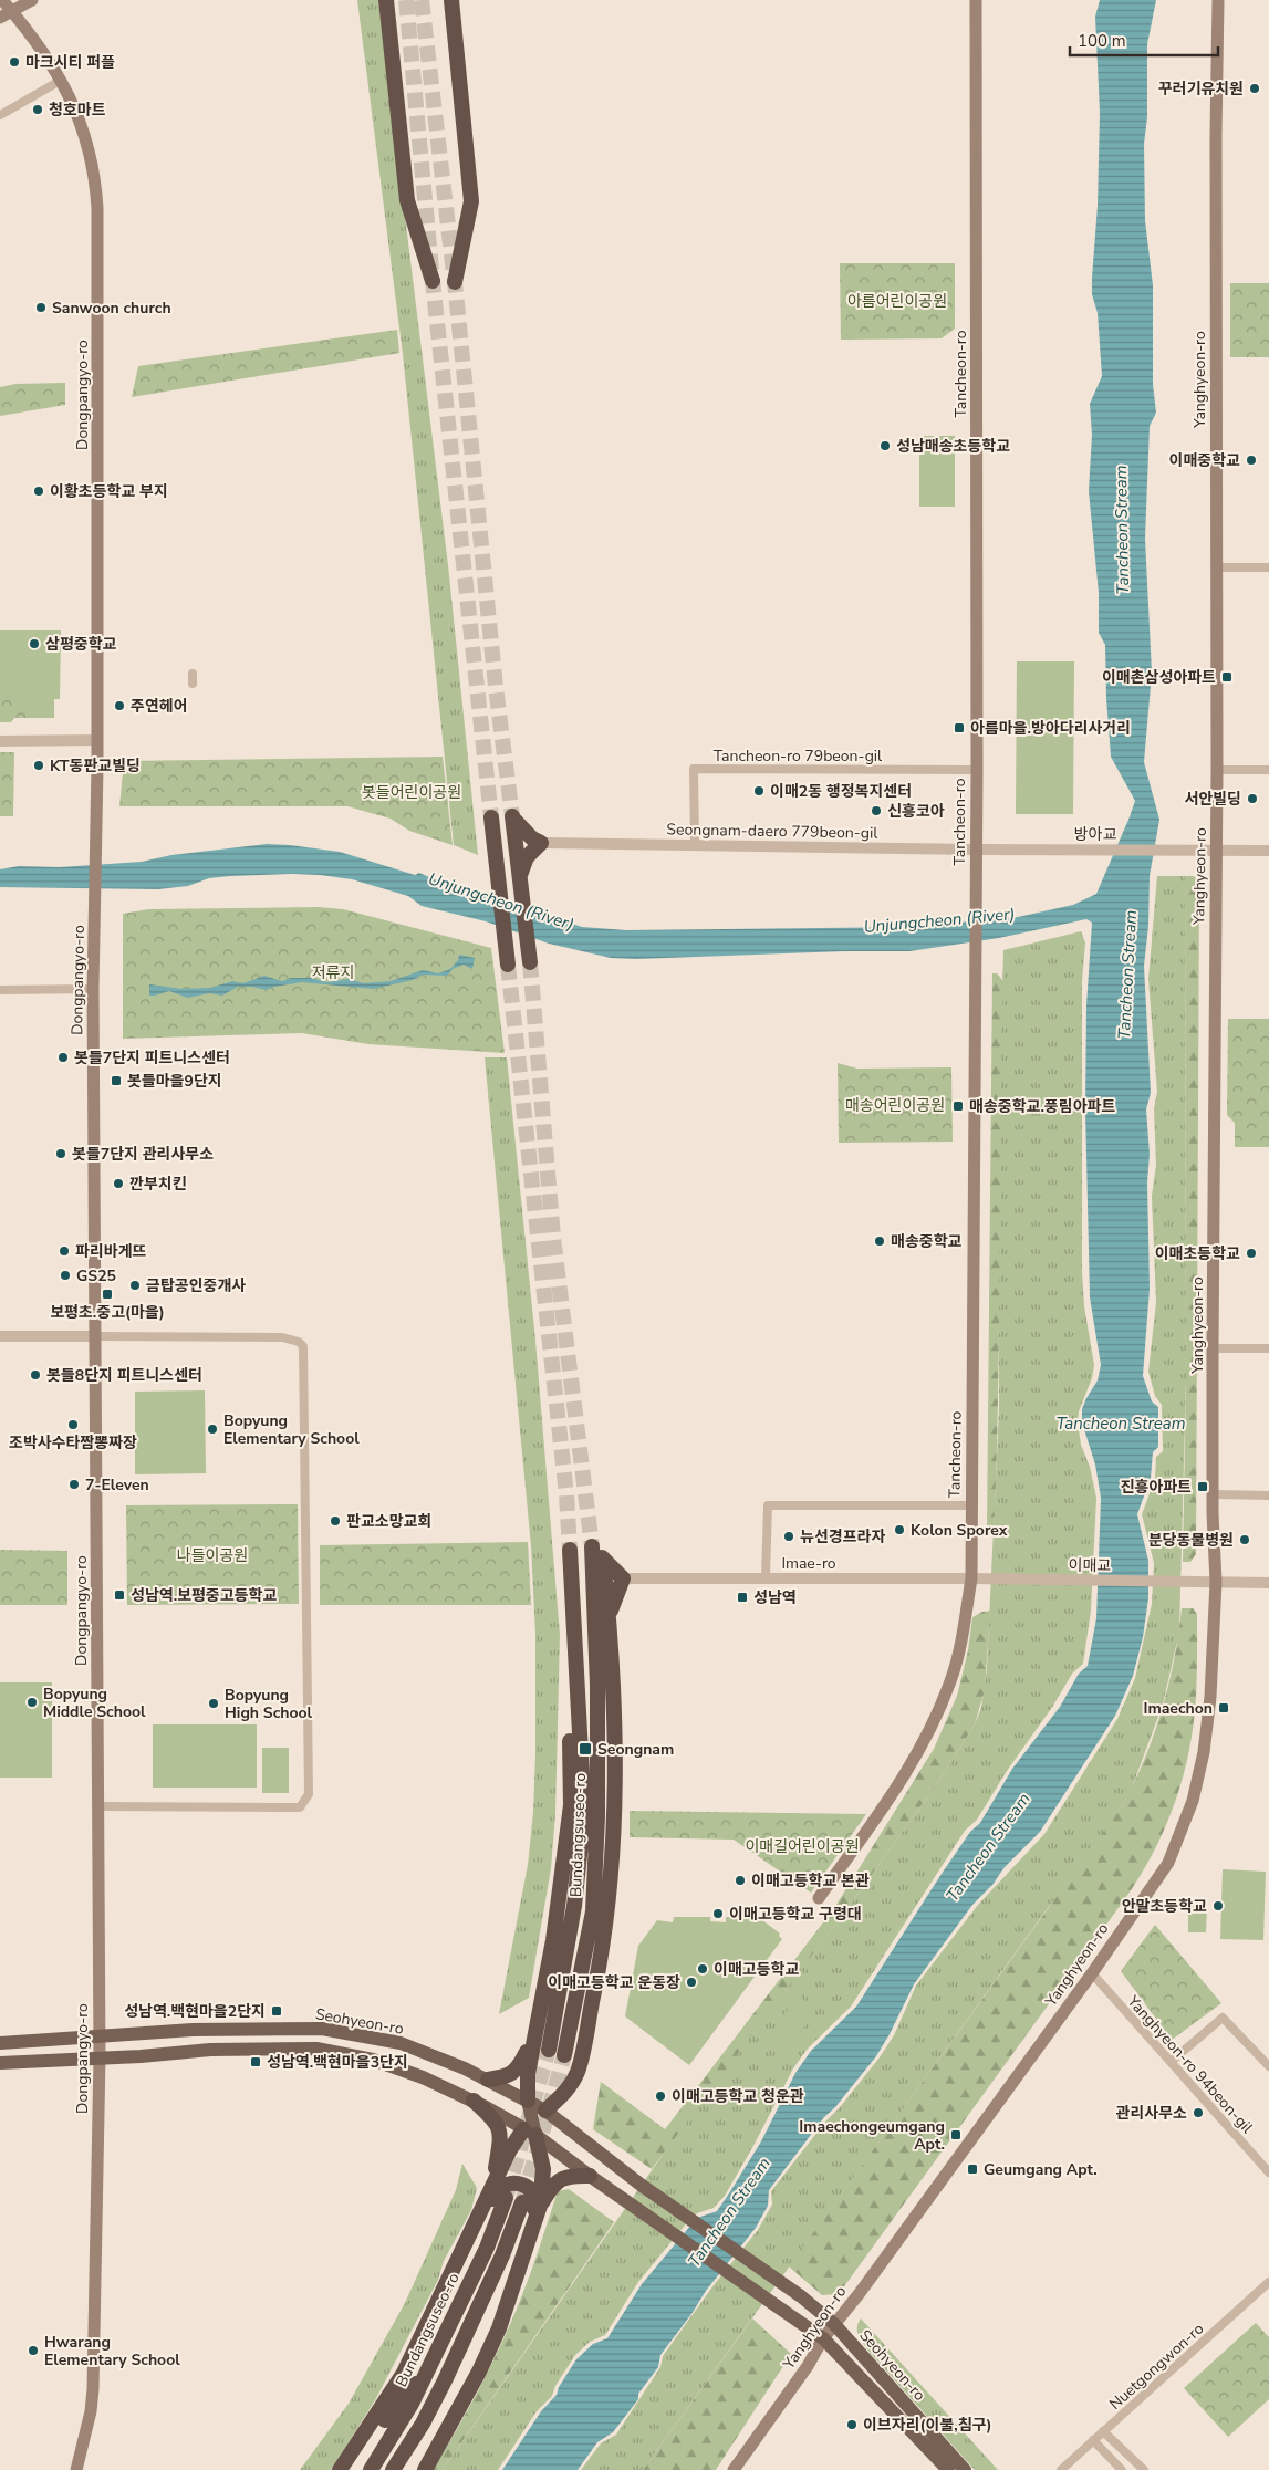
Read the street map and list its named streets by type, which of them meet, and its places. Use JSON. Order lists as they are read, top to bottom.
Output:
{
  "streets": {
    "highway": ["Bundangsuseo-ro"],
    "main road": [
      "Tancheon-ro",
      "Yanghyeon-ro",
      "Dongpangyo-ro",
      "Seohyeon-ro"
    ],
    "street": [
      "Tancheon-ro 79beon-gil",
      "Seongnam-daero 779beon-gil",
      "방아교",
      "Imae-ro",
      "이매교",
      "Yanghyeon-ro 94beon-gil",
      "Nuetgongwon-ro"
    ]
  },
  "crossings": [
    ["Tancheon-ro", "Tancheon-ro 79beon-gil"],
    ["Tancheon-ro", "Seongnam-daero 779beon-gil"],
    ["Tancheon-ro", "Imae-ro"],
    ["Yanghyeon-ro", "방아교"],
    ["Yanghyeon-ro", "이매교"],
    ["Yanghyeon-ro", "Seohyeon-ro"],
    ["Yanghyeon-ro", "Yanghyeon-ro 94beon-gil"],
    ["Dongpangyo-ro", "Seohyeon-ro"],
    ["Tancheon-ro 79beon-gil", "Seongnam-daero 779beon-gil"],
    ["Seongnam-daero 779beon-gil", "방아교"],
    ["Imae-ro", "이매교"]
  ],
  "water": ["Tancheon Stream", "Unjungcheon (River)"],
  "parks": [
    "아름어린이공원",
    "봇들어린이공원",
    "저류지",
    "매송어린이공원",
    "나들이공원",
    "이매길어린이공원"
  ],
  "places": {
    "other": [
      "마크시티 퍼플",
      "꾸러기유치원",
      "청호마트",
      "Sanwoon church",
      "성남매송초등학교",
      "이매중학교",
      "이황초등학교 부지",
      "삼평중학교",
      "주연헤어",
      "KT동판교빌딩",
      "이매2동 행정복지센터",
      "서안빌딩",
      "신흥코아",
      "봇들7단지 피트니스센터",
      "봇들7단지 관리사무소",
      "깐부치킨",
      "매송중학교",
      "파리바게뜨",
      "이매초등학교",
      "GS25",
      "금탑공인중개사",
      "봇들8단지 피트니스센터",
      "조박사수타짬뽕짜장",
      "Bopyung Elementary School",
      "7-Eleven",
      "판교소망교회",
      "Kolon Sporex",
      "뉴선경프라자",
      "분당동물병원",
      "Bopyung Middle School",
      "Bopyung High School",
      "이매고등학교 본관",
      "안말초등학교",
      "이매고등학교 구령대",
      "이매고등학교",
      "이매고등학교 운동장",
      "이매고등학교 청운관",
      "관리사무소",
      "Hwarang Elementary School",
      "이브자리(이불,침구)"
    ],
    "transit": [
      "이매촌삼성아파트",
      "아름마을.방아다리사거리",
      "봇들마을9단지",
      "매송중학교.풍림아파트",
      "보평초.중고(마을)",
      "진흥아파트",
      "성남역.보평중고등학교",
      "성남역",
      "Imaechon",
      "Seongnam",
      "성남역.백현마을2단지",
      "성남역.백현마을3단지",
      "Imaechongeumgang Apt.",
      "Geumgang Apt."
    ]
  },
  "scale_bar": "100 m"
}
